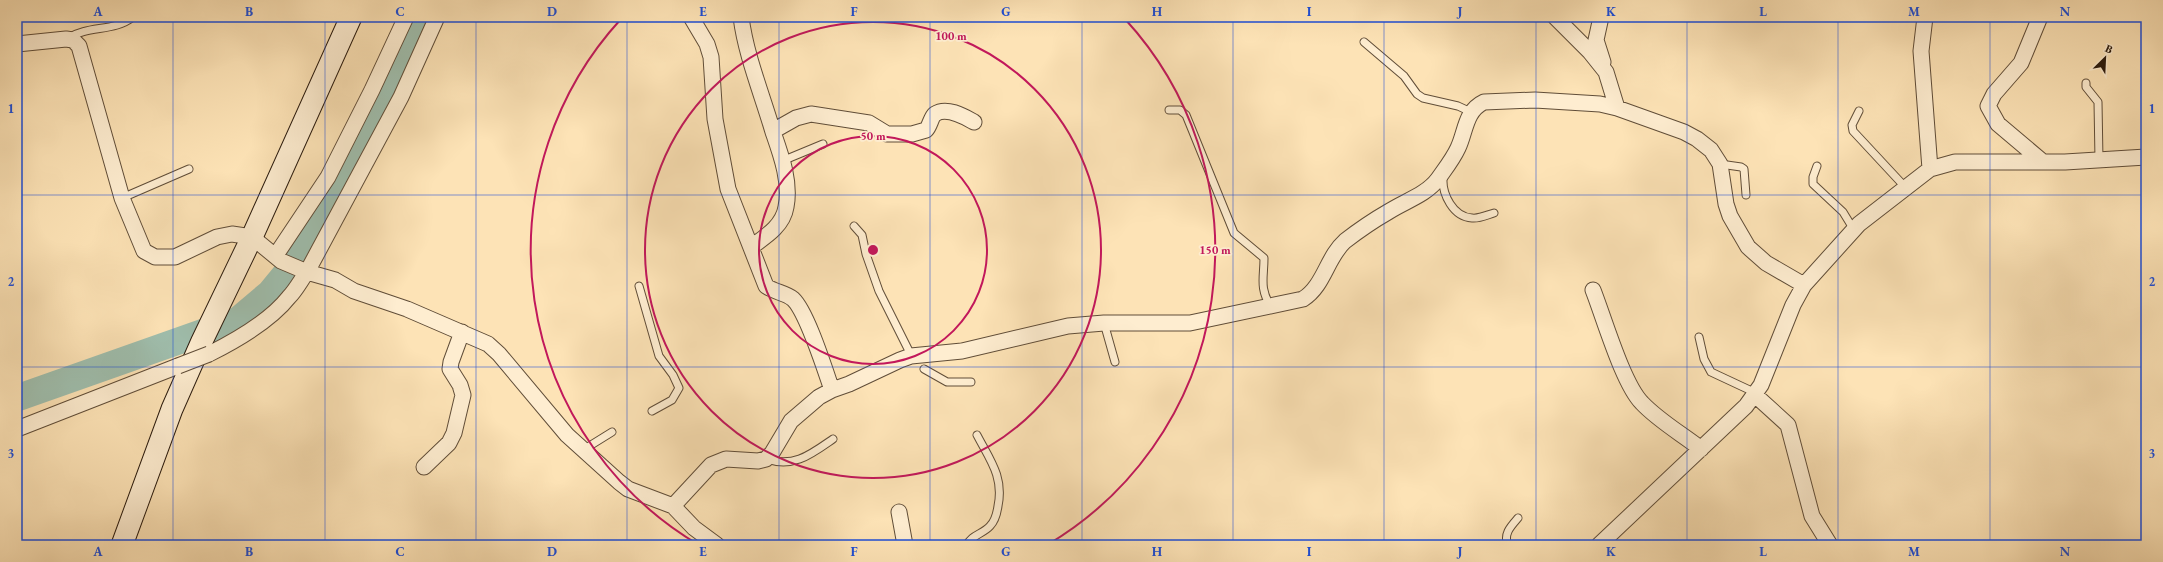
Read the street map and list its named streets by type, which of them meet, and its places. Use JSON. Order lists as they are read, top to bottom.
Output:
{
  "north": "top right",
  "grid": {
    "columns": [
      "A",
      "B",
      "C",
      "D",
      "E",
      "F",
      "G",
      "H",
      "I",
      "J",
      "K",
      "L",
      "M",
      "N"
    ],
    "rows": ["1", "2", "3"]
  },
  "rings": ["100 m", "50 m", "150 m"]
}
